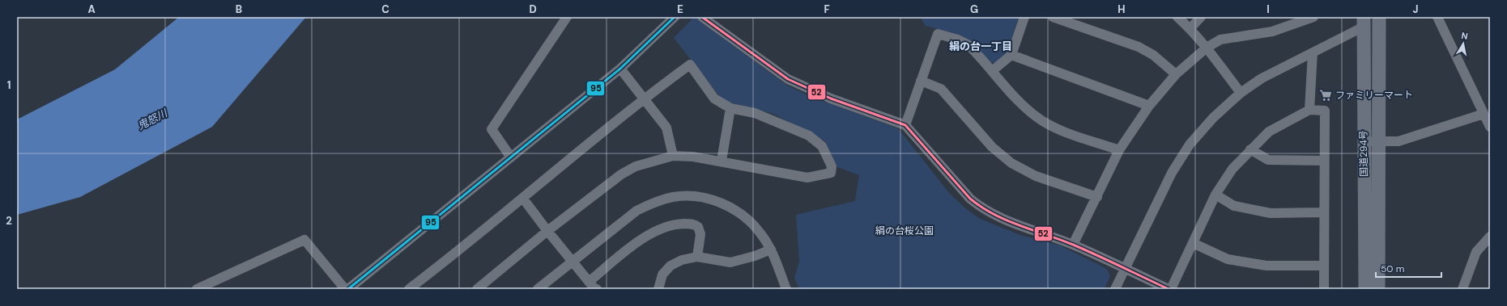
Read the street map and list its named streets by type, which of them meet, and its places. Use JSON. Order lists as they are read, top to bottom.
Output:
{
  "streets": {
    "highway": ["国道294号"]
  },
  "districts": ["絹の台一丁目"],
  "water": ["鬼怒川"],
  "parks": ["絹の台桜公園"],
  "places": {
    "supermarket": ["ファミリーマート"]
  },
  "lines": ["transit line 52", "transit line 95"],
  "scale_bar": "50 m",
  "north": "top",
  "grid": {
    "columns": [
      "A",
      "B",
      "C",
      "D",
      "E",
      "F",
      "G",
      "H",
      "I",
      "J"
    ],
    "rows": ["1", "2"]
  }
}
